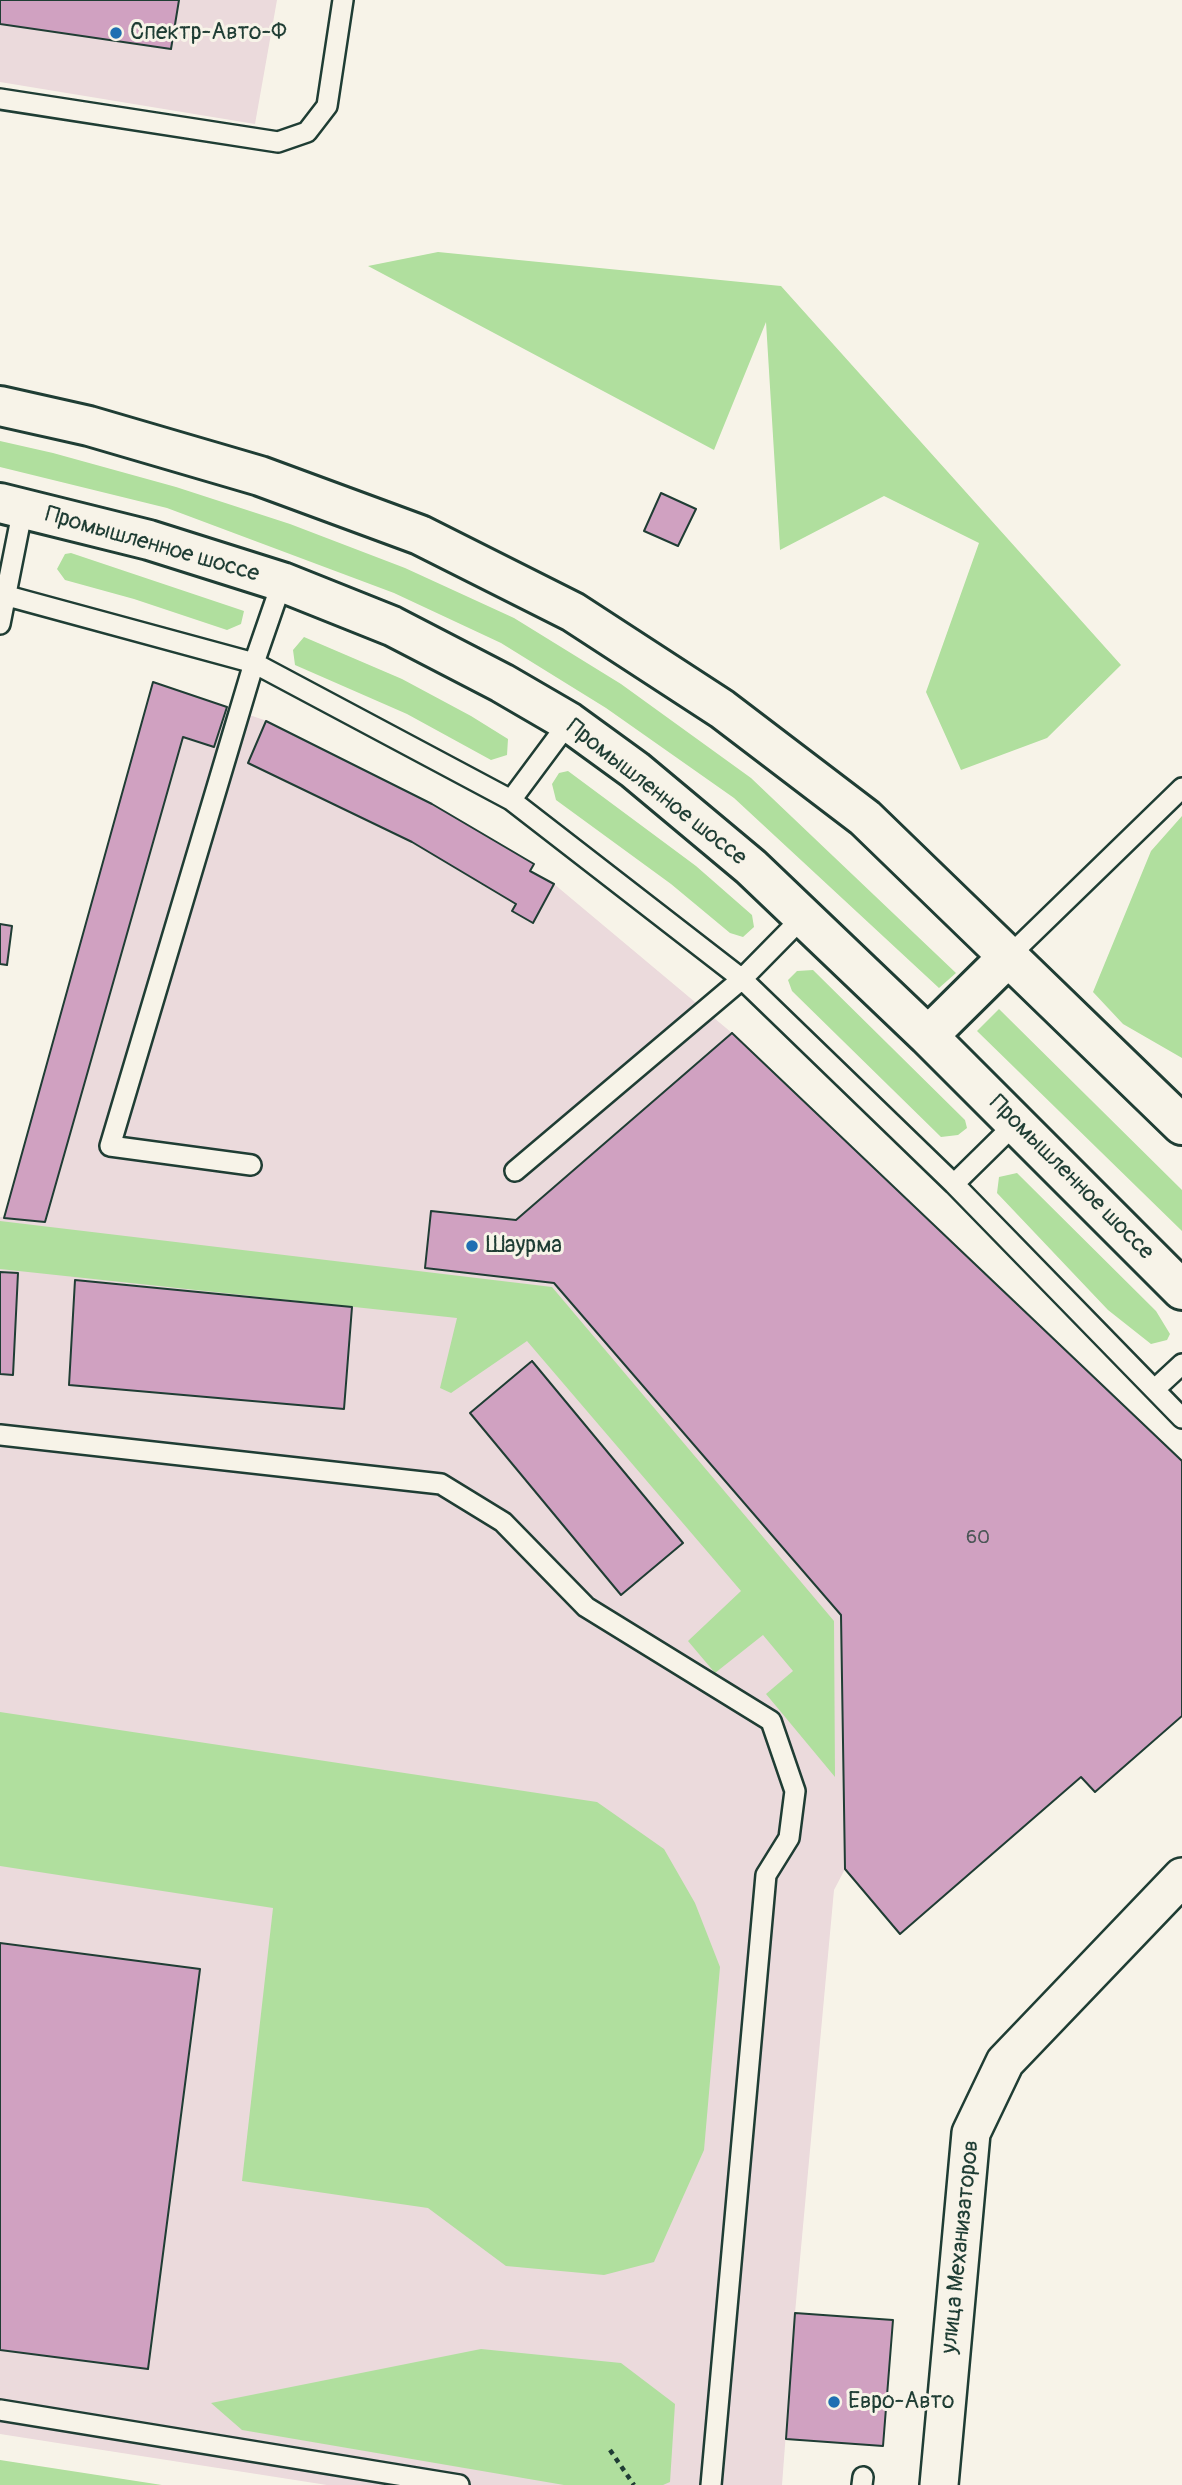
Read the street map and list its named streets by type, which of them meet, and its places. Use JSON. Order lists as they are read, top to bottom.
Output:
{
  "streets": {
    "main road": ["Промышленное шоссе"],
    "street": ["улица Механизаторов"]
  },
  "places": ["Спектр-Авто-Ф", "Шаурма", "Евро-Авто"],
  "house_numbers": ["60"]
}
